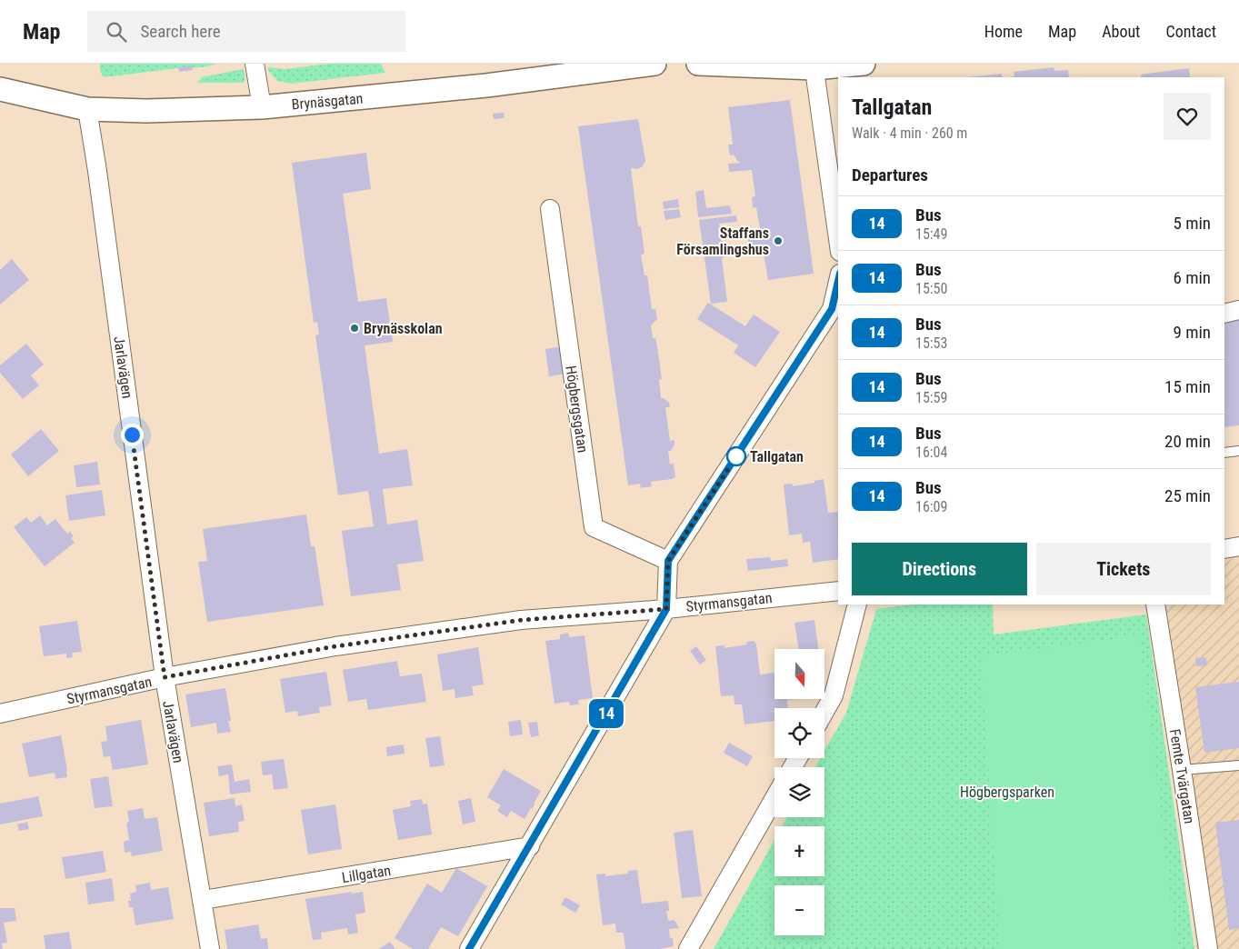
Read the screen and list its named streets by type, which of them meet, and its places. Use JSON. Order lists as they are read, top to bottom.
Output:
{
  "streets": {
    "street": [
      "Brynäsgatan",
      "Jarlavägen",
      "Högbergsgatan",
      "Styrmansgatan",
      "Femte Tvärgatan",
      "Lillgatan"
    ]
  },
  "crossings": [
    ["Brynäsgatan", "Jarlavägen"],
    ["Jarlavägen", "Styrmansgatan"],
    ["Jarlavägen", "Lillgatan"]
  ],
  "parks": ["Högbergsparken"],
  "places": ["Staffans Församlingshus", "Brynässkolan", "Tallgatan"],
  "lines": ["bus line 14"],
  "north": "bottom",
  "page": {
    "header": "Map",
    "search": "Search here",
    "nav": [
      "Home",
      "Map",
      "About",
      "Contact"
    ],
    "on_map": "14",
    "heading": [
      ["Tallgatan", "Walk · 4 min · 260 m"],
      "Departures"
    ],
    "list": [
      {
        "mark": "14",
        "name": "Bus",
        "note": "15:49",
        "value": "5 min"
      },
      {
        "mark": "14",
        "name": "Bus",
        "note": "15:50",
        "value": "6 min"
      },
      {
        "mark": "14",
        "name": "Bus",
        "note": "15:53",
        "value": "9 min"
      },
      {
        "mark": "14",
        "name": "Bus",
        "note": "15:59",
        "value": "15 min"
      },
      {
        "mark": "14",
        "name": "Bus",
        "note": "16:04",
        "value": "20 min"
      },
      {
        "mark": "14",
        "name": "Bus",
        "note": "16:09",
        "value": "25 min"
      }
    ],
    "buttons": ["Directions", "Tickets"],
    "map_buttons": ["+", "−"]
  }
}
